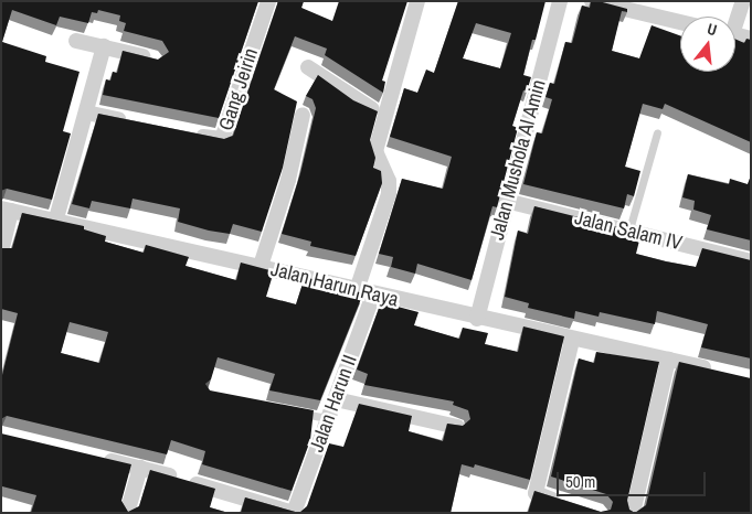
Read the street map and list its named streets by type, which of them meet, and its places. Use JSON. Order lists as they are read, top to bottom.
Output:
{
  "streets": {
    "street": [
      "Gang Jeirin",
      "Jalan Mushola Al Amin",
      "Jalan Salam IV",
      "Jalan Harun Raya",
      "Jalan Harun II"
    ]
  },
  "crossings": [
    ["Jalan Mushola Al Amin", "Jalan Salam IV"],
    ["Jalan Mushola Al Amin", "Jalan Harun Raya"],
    ["Jalan Harun Raya", "Jalan Harun II"]
  ],
  "scale_bar": "50 m",
  "north": "top"
}
